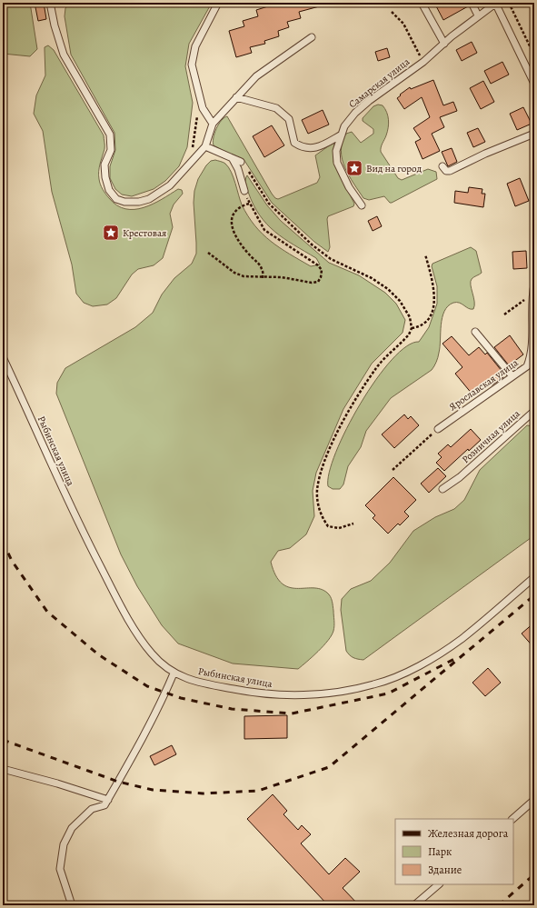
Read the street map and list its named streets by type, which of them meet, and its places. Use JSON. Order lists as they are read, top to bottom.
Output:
{
  "streets": {
    "lane": [
      "Самарская улица",
      "Ярославская улица",
      "Розничная улица",
      "Рыбинская улица"
    ]
  },
  "places": {
    "place": ["Вид на город", "Крестовая"]
  },
  "legend": ["Железная дорога", "Парк", "Здание"]
}
